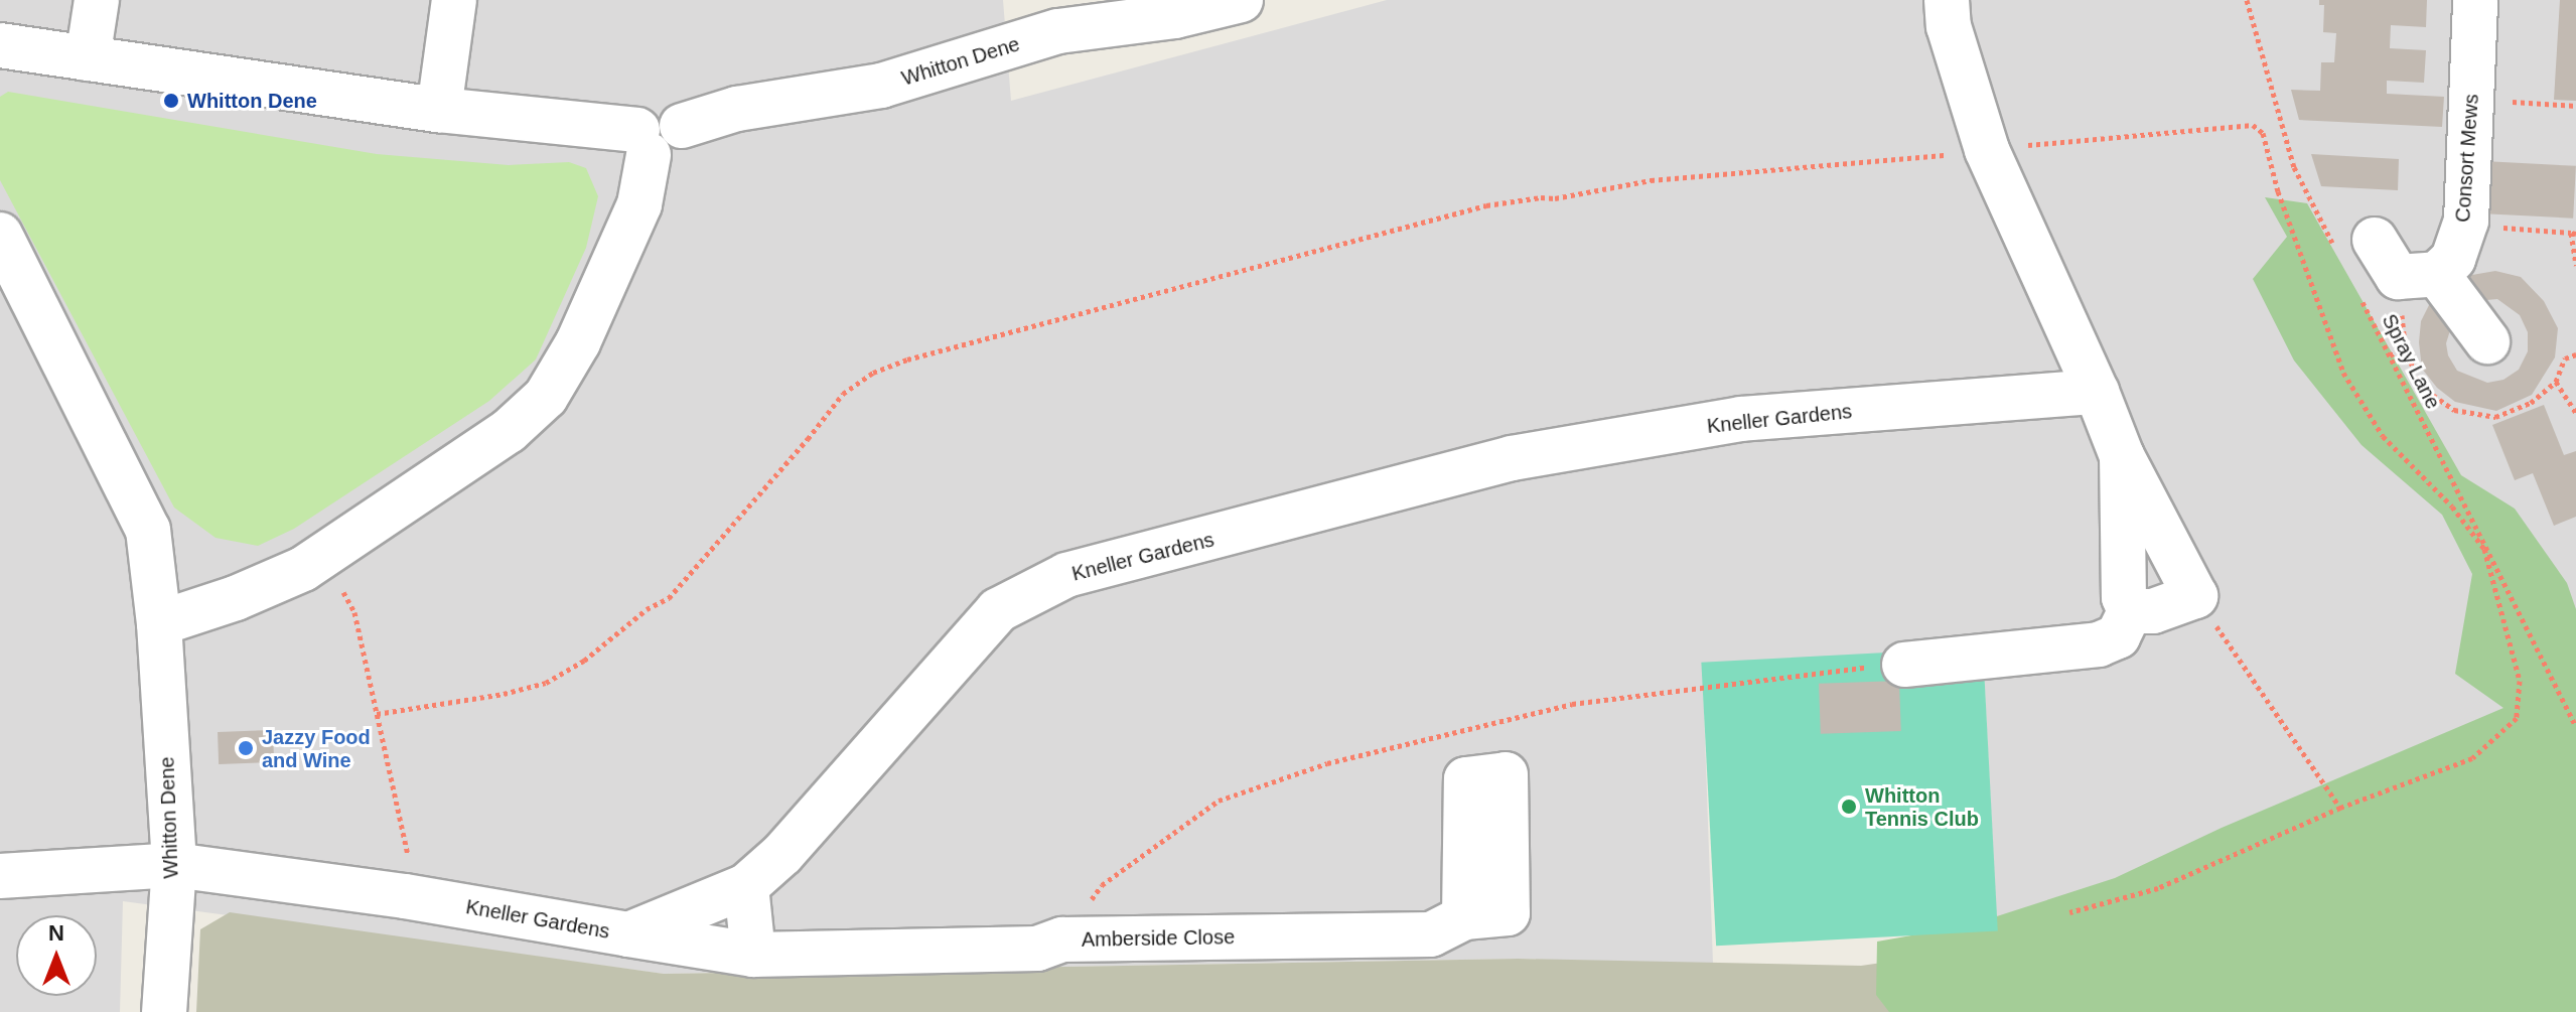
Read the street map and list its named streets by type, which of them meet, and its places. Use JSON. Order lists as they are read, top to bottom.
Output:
{
  "streets": {
    "street": [
      "Whitton Dene",
      "Consort Mews",
      "Kneller Gardens",
      "Amberside Close"
    ],
    "path": ["Spray Lane"]
  },
  "crossings": [
    ["Whitton Dene", "Kneller Gardens"],
    ["Kneller Gardens", "Amberside Close"]
  ],
  "places": ["Whitton Dene", "Jazzy Food and Wine", "Whitton Tennis Club"],
  "north": "top"
}
